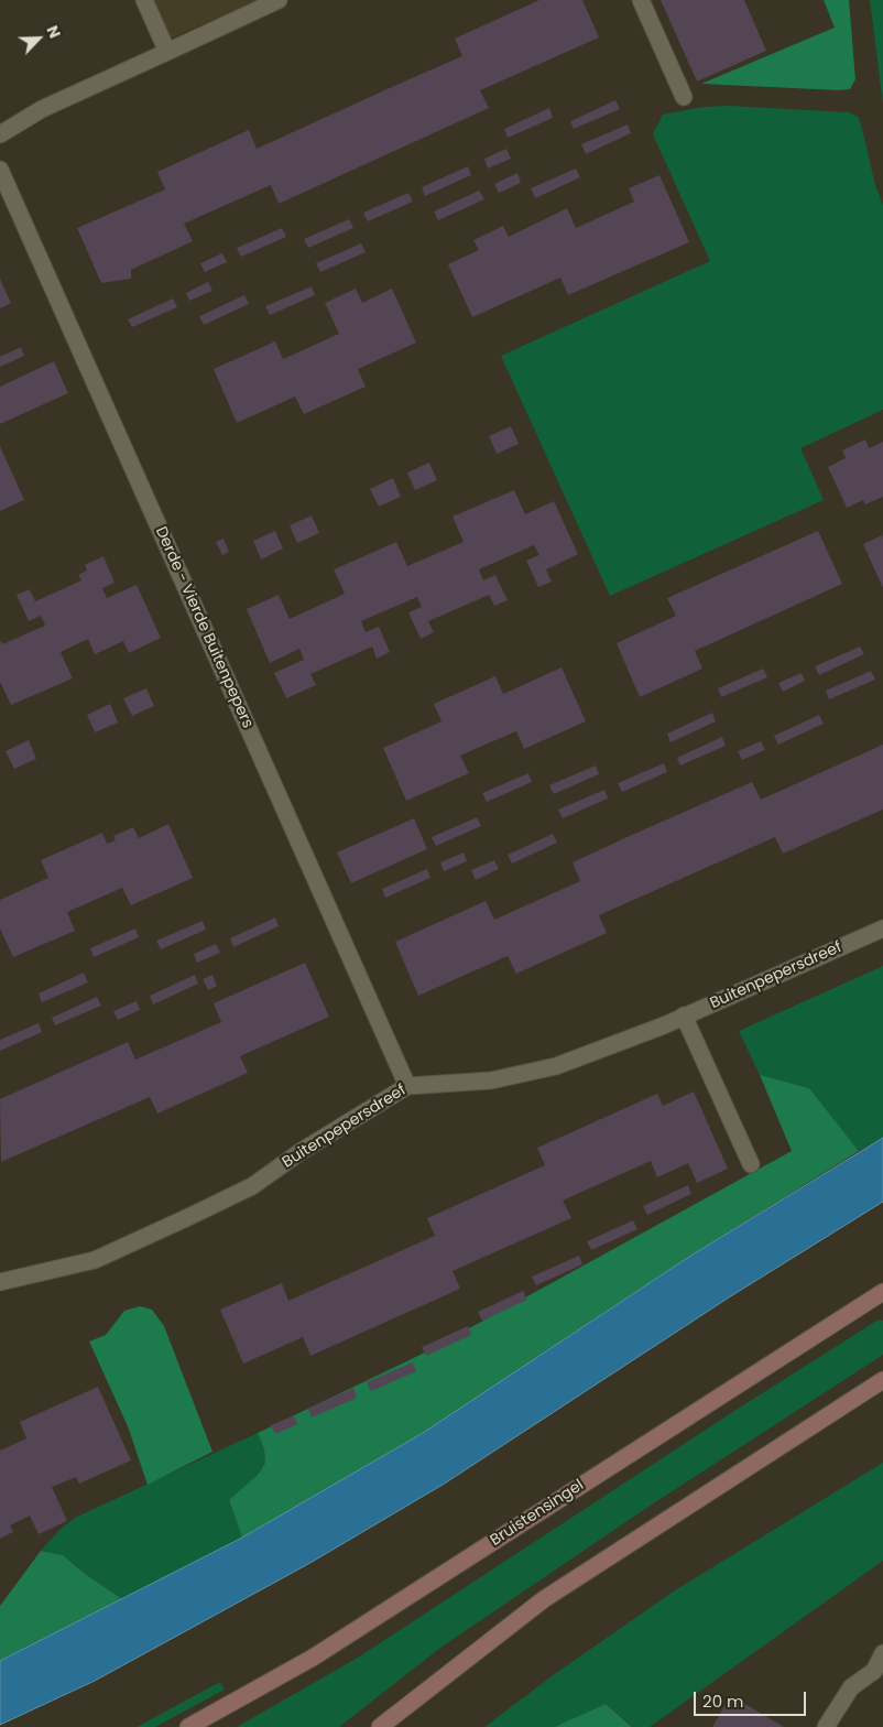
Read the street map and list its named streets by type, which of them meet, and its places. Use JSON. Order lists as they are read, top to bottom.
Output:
{
  "streets": {
    "main road": ["Bruistensingel"],
    "street": ["Derde - Vierde Buitenpepers", "Buitenpepersdreef"]
  },
  "crossings": [
    ["Derde - Vierde Buitenpepers", "Buitenpepersdreef"]
  ],
  "scale_bar": "20 m",
  "north": "top right"
}
